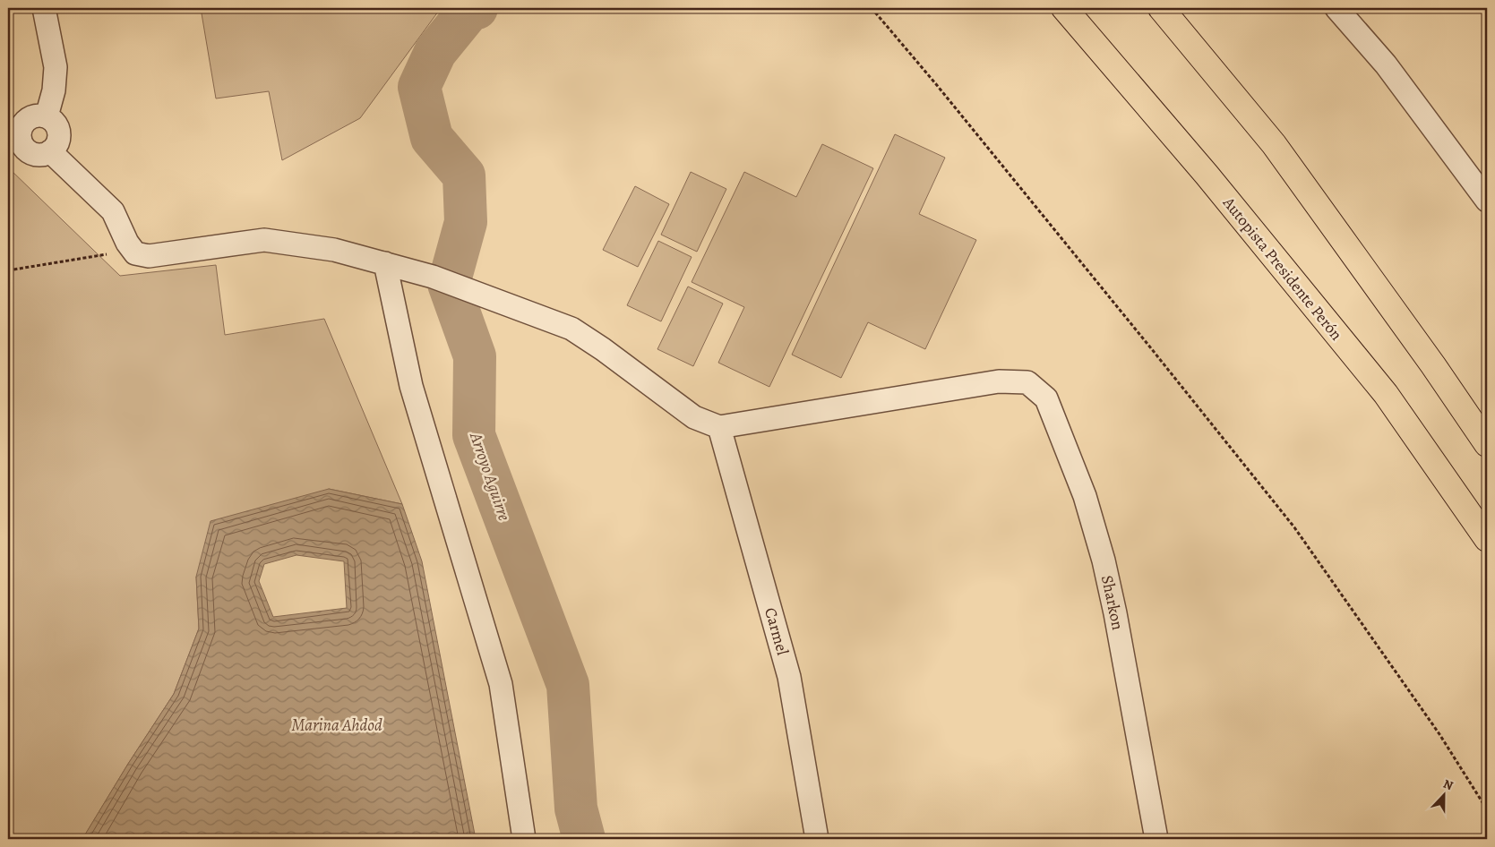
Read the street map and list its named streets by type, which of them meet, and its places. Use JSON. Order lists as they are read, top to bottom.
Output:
{
  "streets": {
    "highway": ["Autopista Presidente Perón"],
    "street": ["Sharkon", "Carmel"]
  },
  "crossings": [
    ["Sharkon", "Carmel"]
  ],
  "water": ["Arroyo Aguirre", "Marina Ahdod"],
  "north": "top"
}
